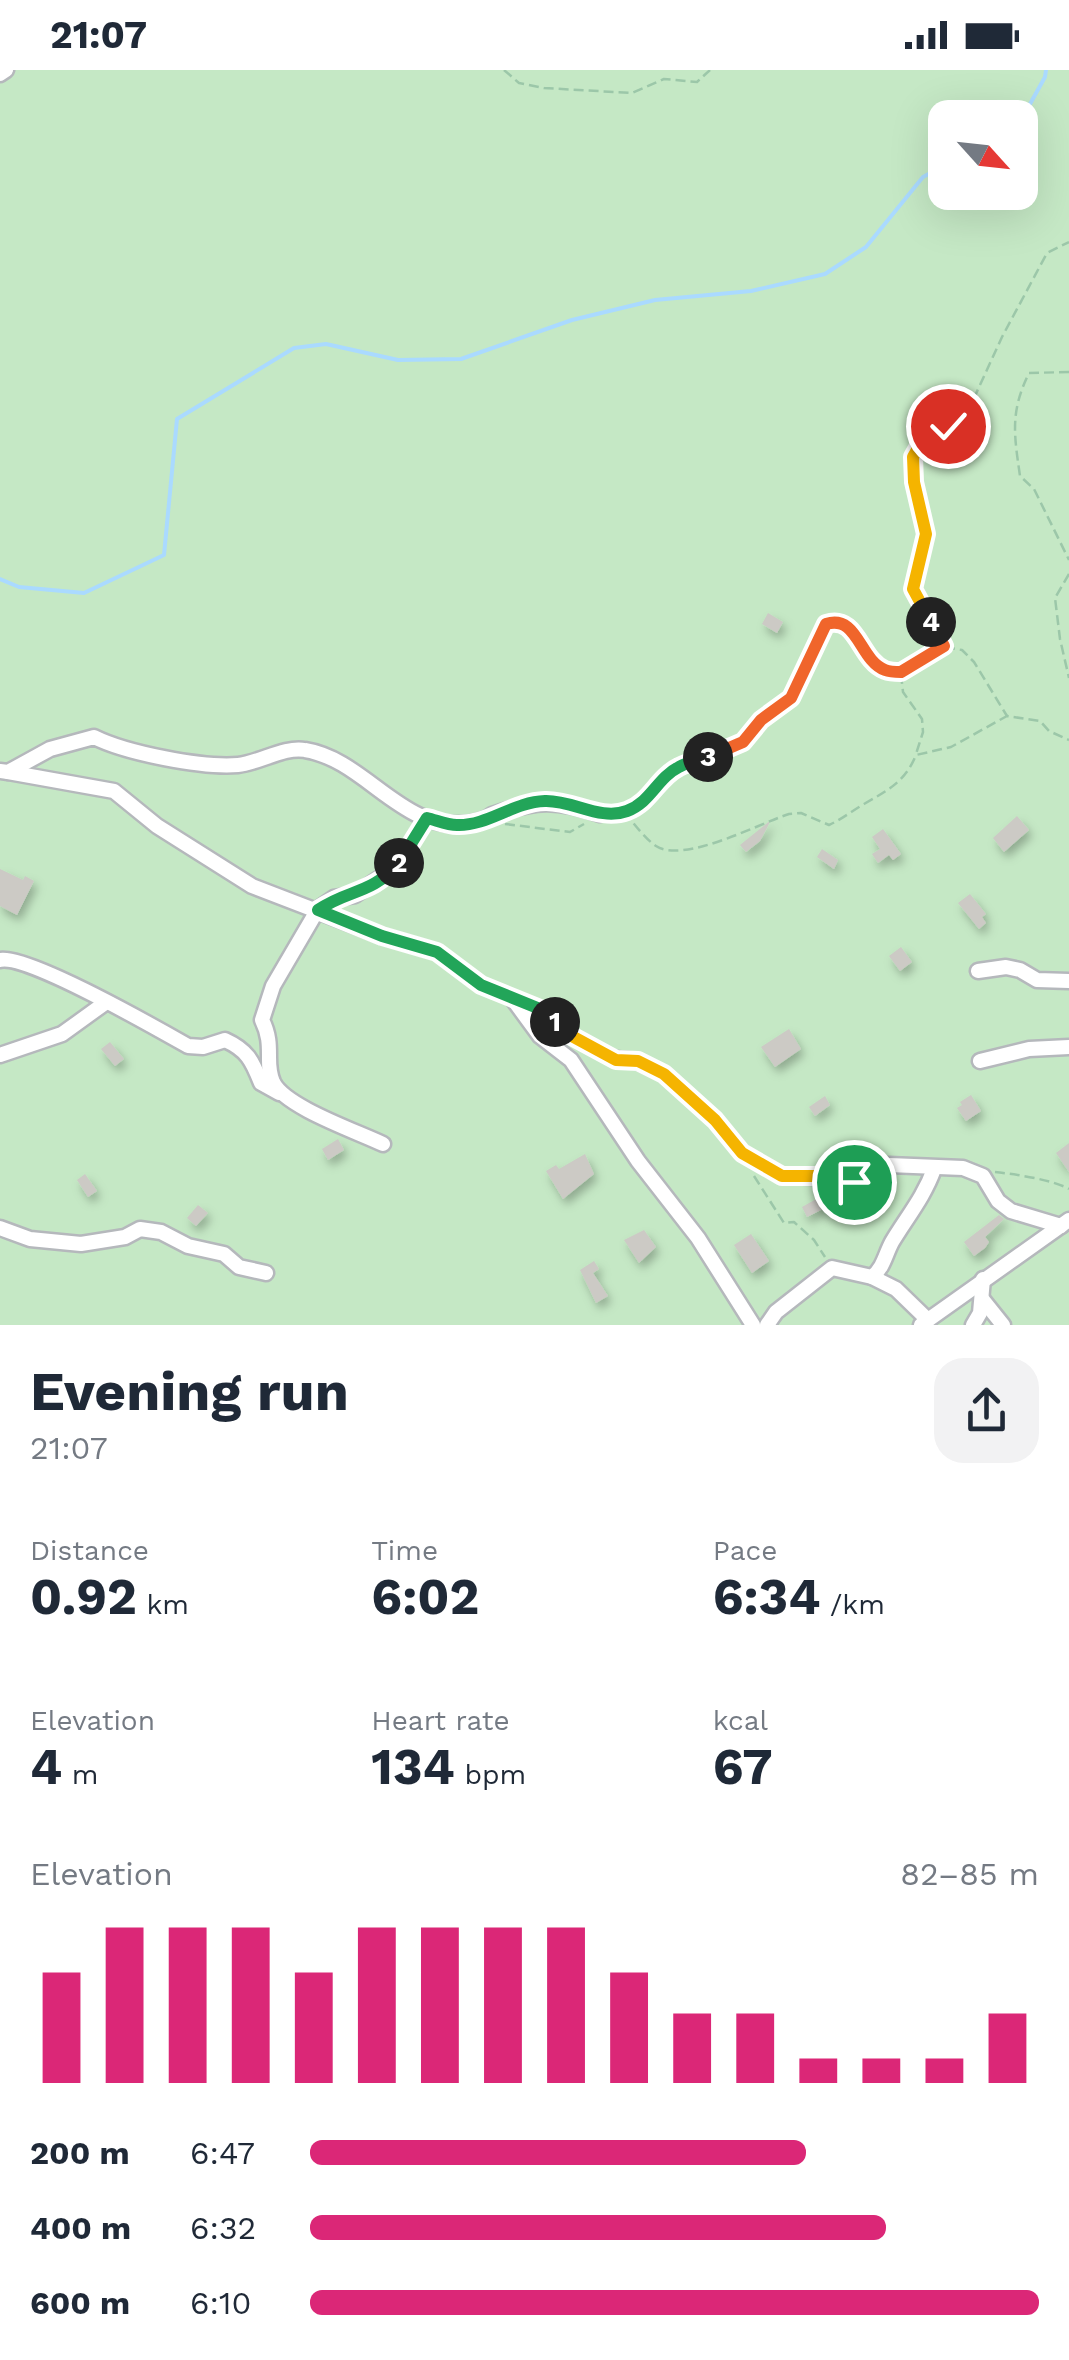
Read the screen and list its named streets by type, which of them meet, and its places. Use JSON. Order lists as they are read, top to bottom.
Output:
{
  "north": "bottom right",
  "page": {
    "status": "21:07",
    "pins": [
      "4",
      "3",
      "2",
      "1"
    ],
    "heading": ["Evening run", "21:07"],
    "stats": [
      ["Distance", "0.92 km"],
      ["Time", "6:02"],
      ["Pace", "6:34 /km"],
      ["Elevation", "4 m"],
      ["Heart rate", "134 bpm"],
      ["kcal", "67"]
    ],
    "chart": ["Elevation", "82–85 m"],
    "list": [
      {
        "name": "200 m",
        "note": "6:47"
      },
      {
        "name": "400 m",
        "note": "6:32"
      },
      {
        "name": "600 m",
        "note": "6:10"
      }
    ]
  }
}
